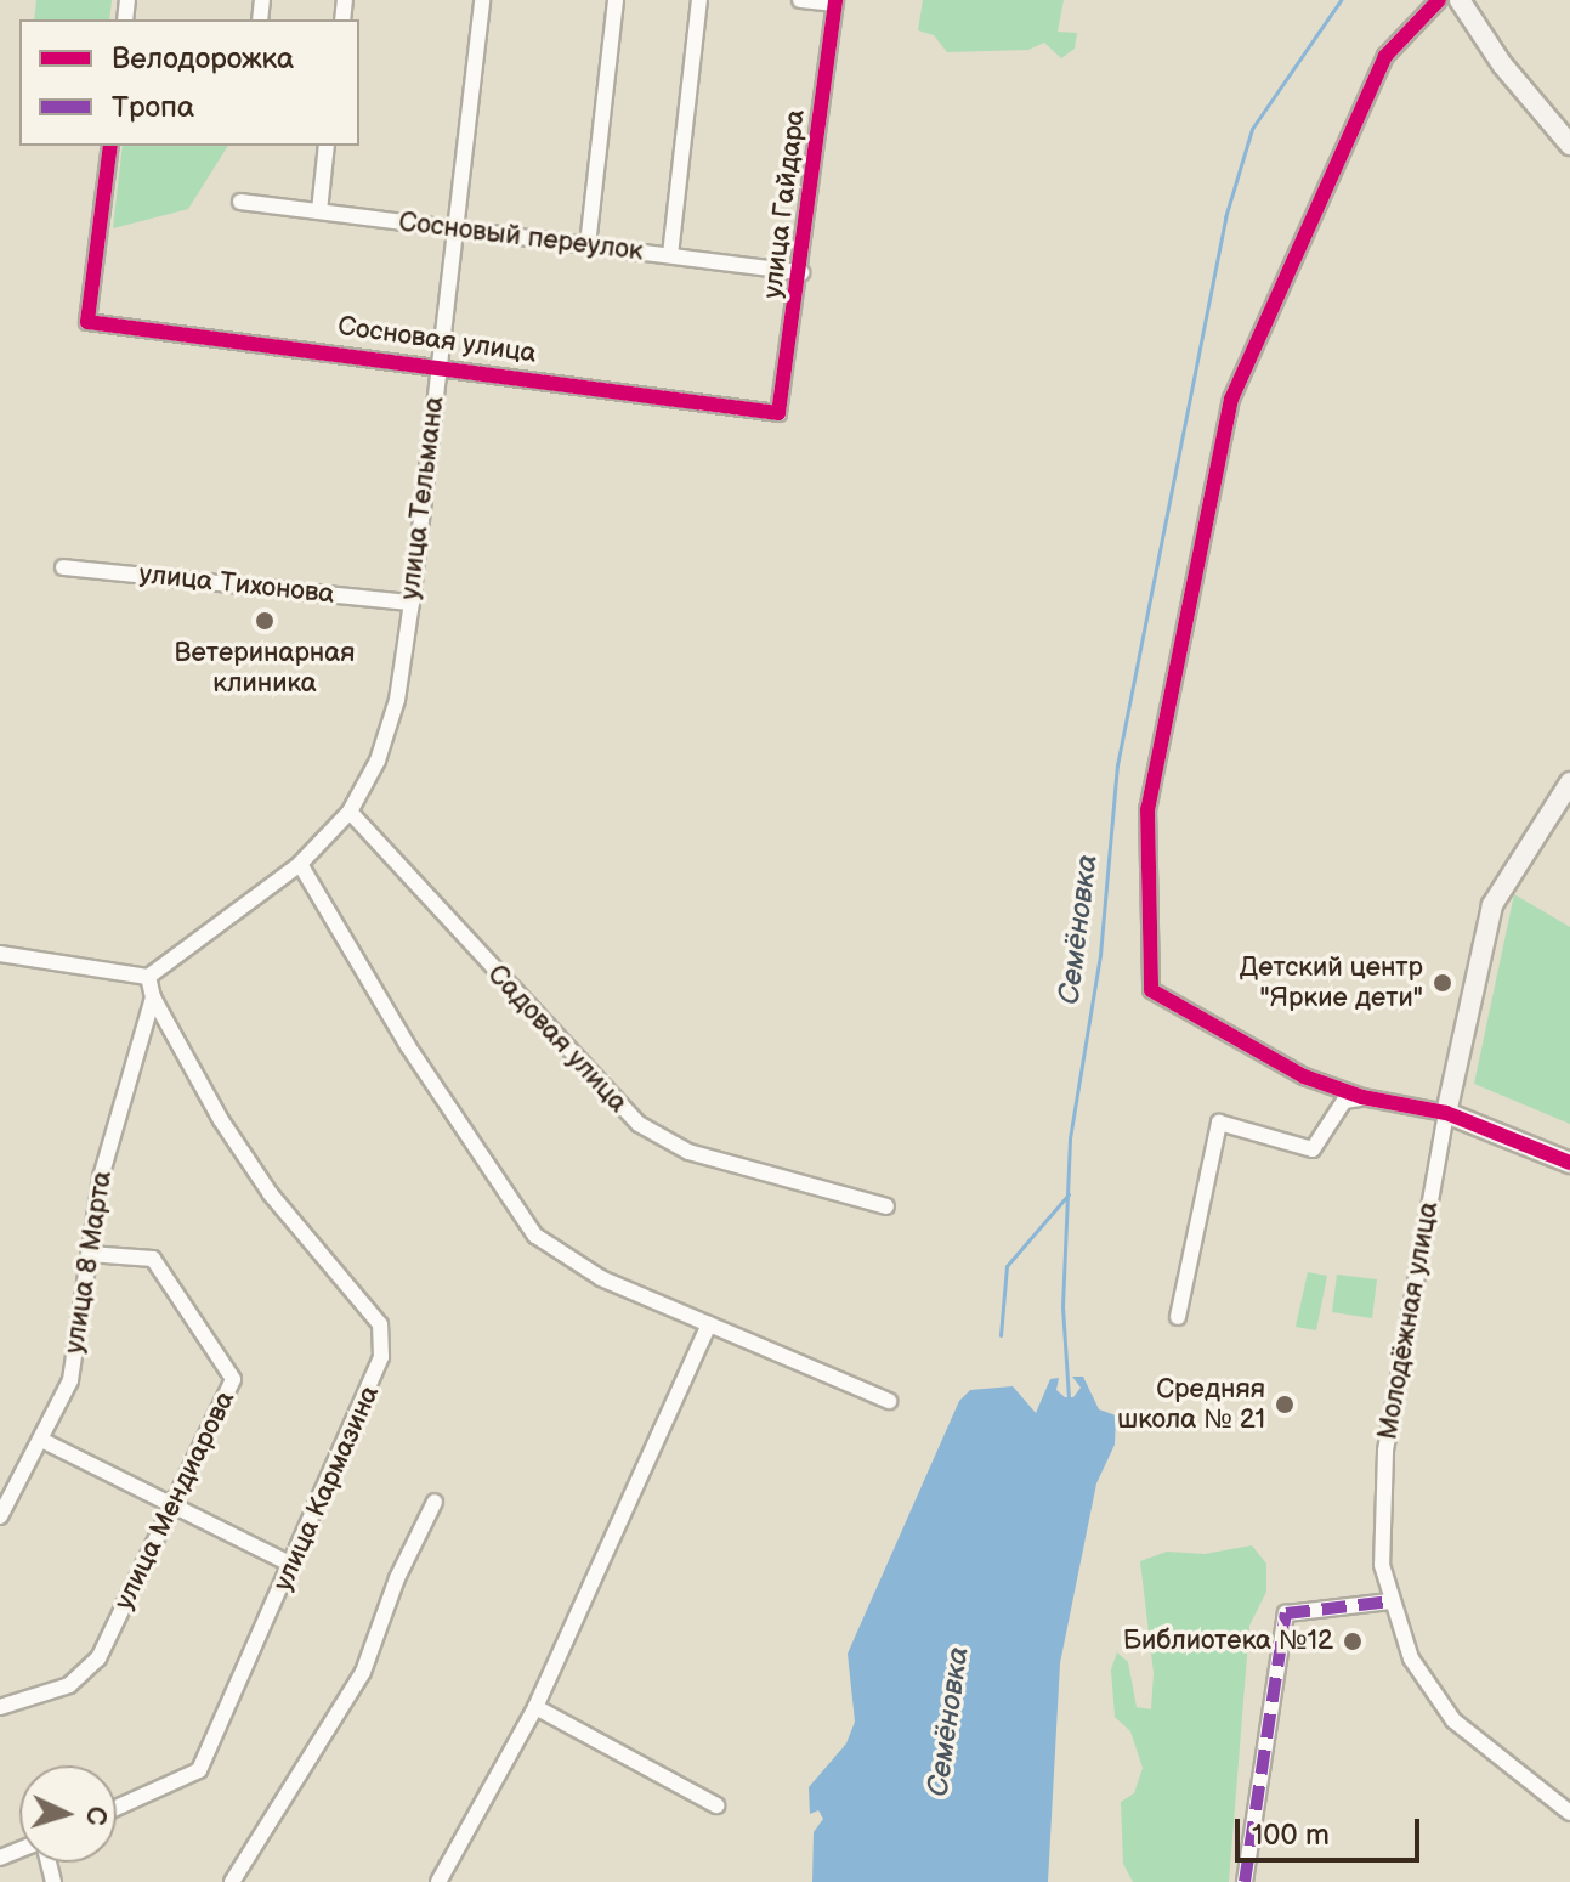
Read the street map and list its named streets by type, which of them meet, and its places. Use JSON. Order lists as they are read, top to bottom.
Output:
{
  "streets": {
    "street": [
      "улица Гайдара",
      "Сосновый переулок",
      "Сосновая улица",
      "улица Тельмана",
      "улица Тихонова",
      "Садовая улица",
      "улица 8 Марта",
      "Молодёжная улица",
      "улица Кармазина",
      "улица Мендиарова"
    ]
  },
  "crossings": [
    ["улица Гайдара", "Сосновый переулок"],
    ["улица Гайдара", "Сосновая улица"],
    ["Сосновый переулок", "улица Тельмана"],
    ["Сосновая улица", "улица Тельмана"],
    ["улица Тельмана", "улица Тихонова"],
    ["улица Тельмана", "Садовая улица"],
    ["улица 8 Марта", "улица Кармазина"],
    ["улица 8 Марта", "улица Мендиарова"]
  ],
  "water": ["Семёновка"],
  "places": [
    "Ветеринарная клиника",
    "Детский центр \"Яркие дети\"",
    "Средняя школа № 21",
    "Библиотека №12"
  ],
  "legend": ["Велодорожка", "Тропа"],
  "scale_bar": "100 m",
  "north": "right"
}
